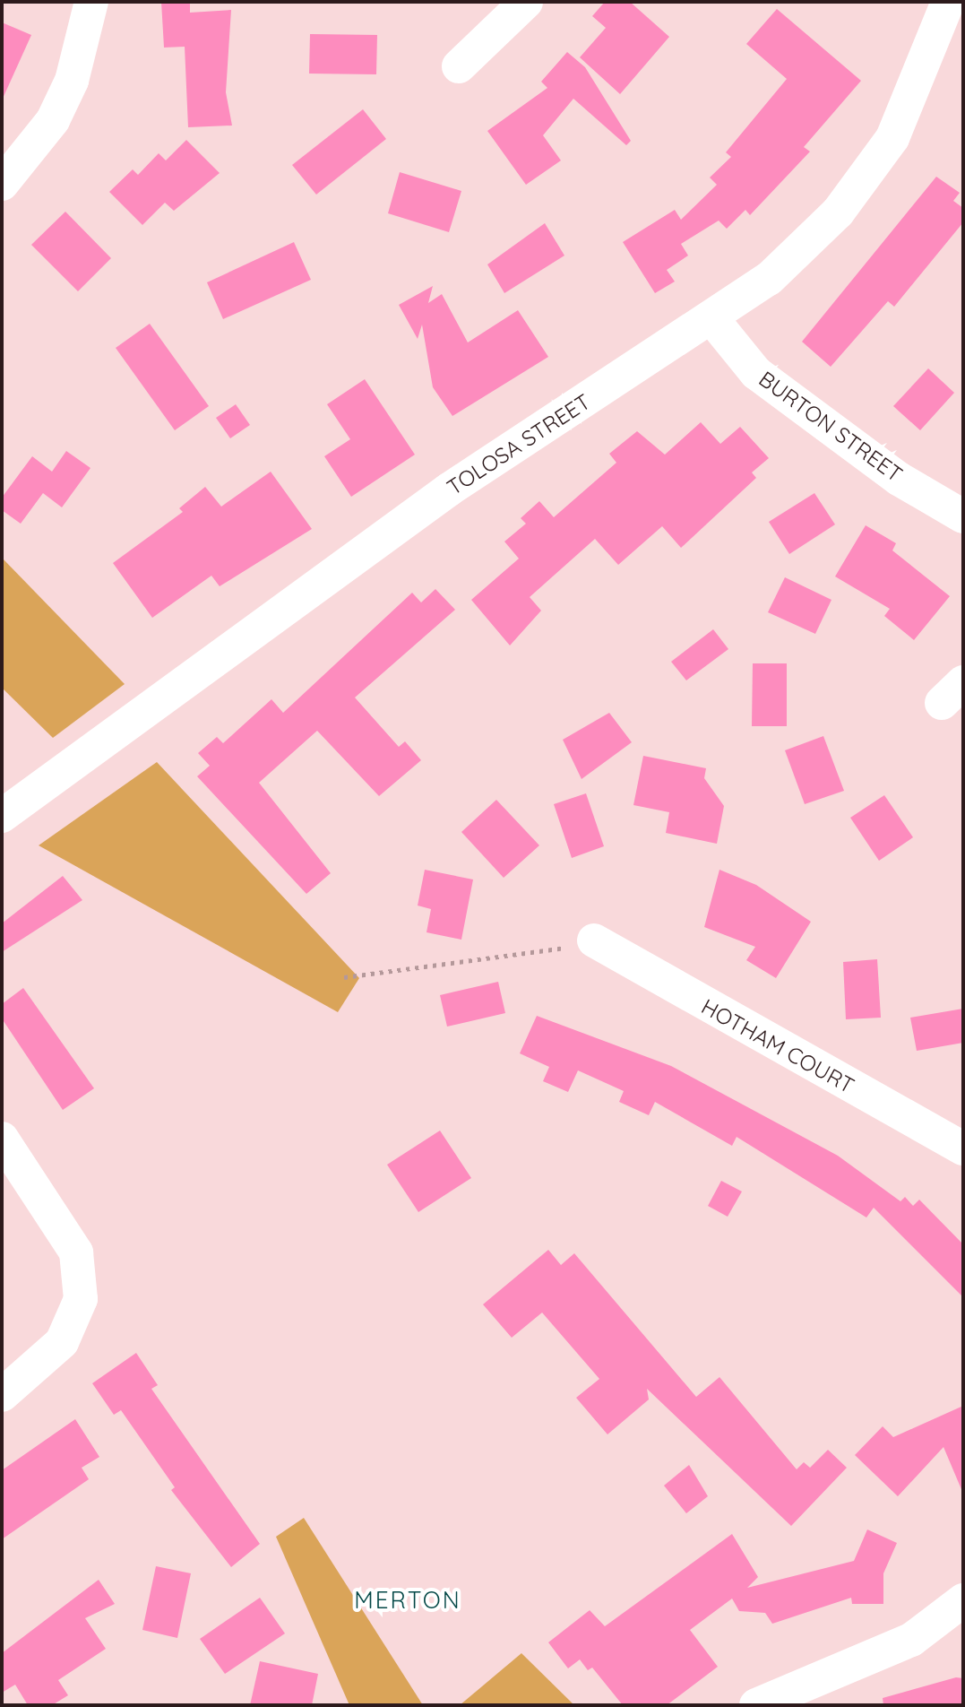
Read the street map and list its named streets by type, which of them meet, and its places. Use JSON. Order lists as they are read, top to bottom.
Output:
{
  "streets": {
    "street": ["BURTON STREET", "TOLOSA STREET", "HOTHAM COURT"]
  },
  "crossings": [
    ["BURTON STREET", "TOLOSA STREET"]
  ],
  "districts": ["MERTON"]
}
